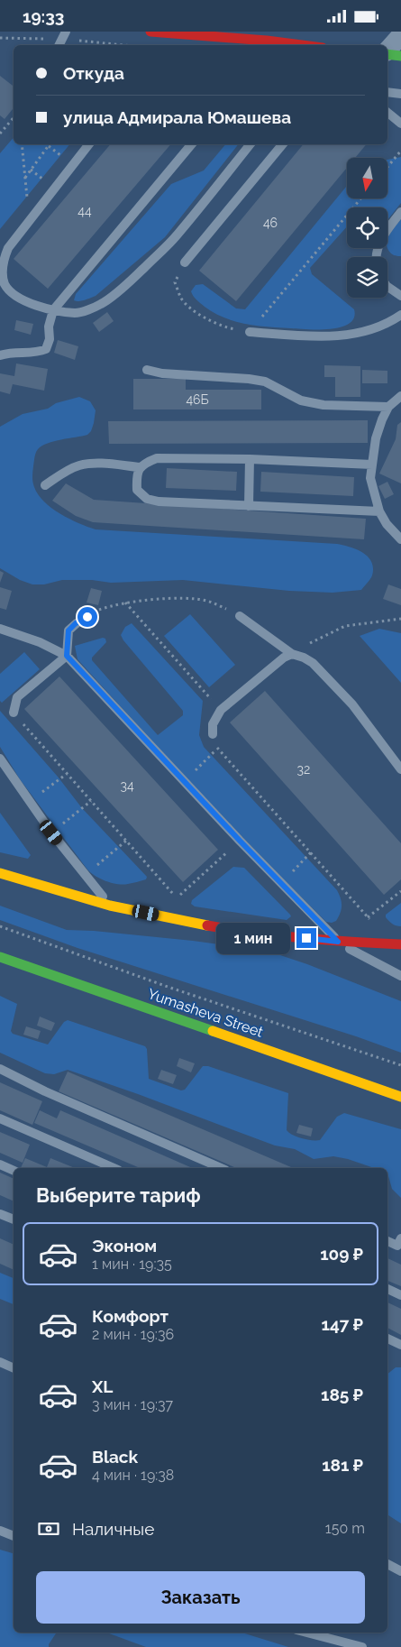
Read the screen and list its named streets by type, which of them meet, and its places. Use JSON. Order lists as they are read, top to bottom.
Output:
{
  "streets": {
    "main road": ["Yumasheva Street"]
  },
  "house_numbers": [
    "44",
    "46",
    "46Б",
    "32",
    "34"
  ],
  "north": "bottom",
  "page": {
    "status": "19:33",
    "banner": ["Откуда", "улица Адмирала Юмашева"],
    "bubble": "1 мин",
    "heading": "Выберите тариф",
    "list": [
      {
        "name": "Эконом",
        "note": "1 мин · 19:35",
        "value": "109 ₽"
      },
      {
        "name": "Комфорт",
        "note": "2 мин · 19:36",
        "value": "147 ₽"
      },
      {
        "name": "XL",
        "note": "3 мин · 19:37",
        "value": "185 ₽"
      },
      {
        "name": "Black",
        "note": "4 мин · 19:38",
        "value": "181 ₽"
      }
    ],
    "pay": ["Наличные", "150 m"],
    "buttons": "Заказать"
  }
}
